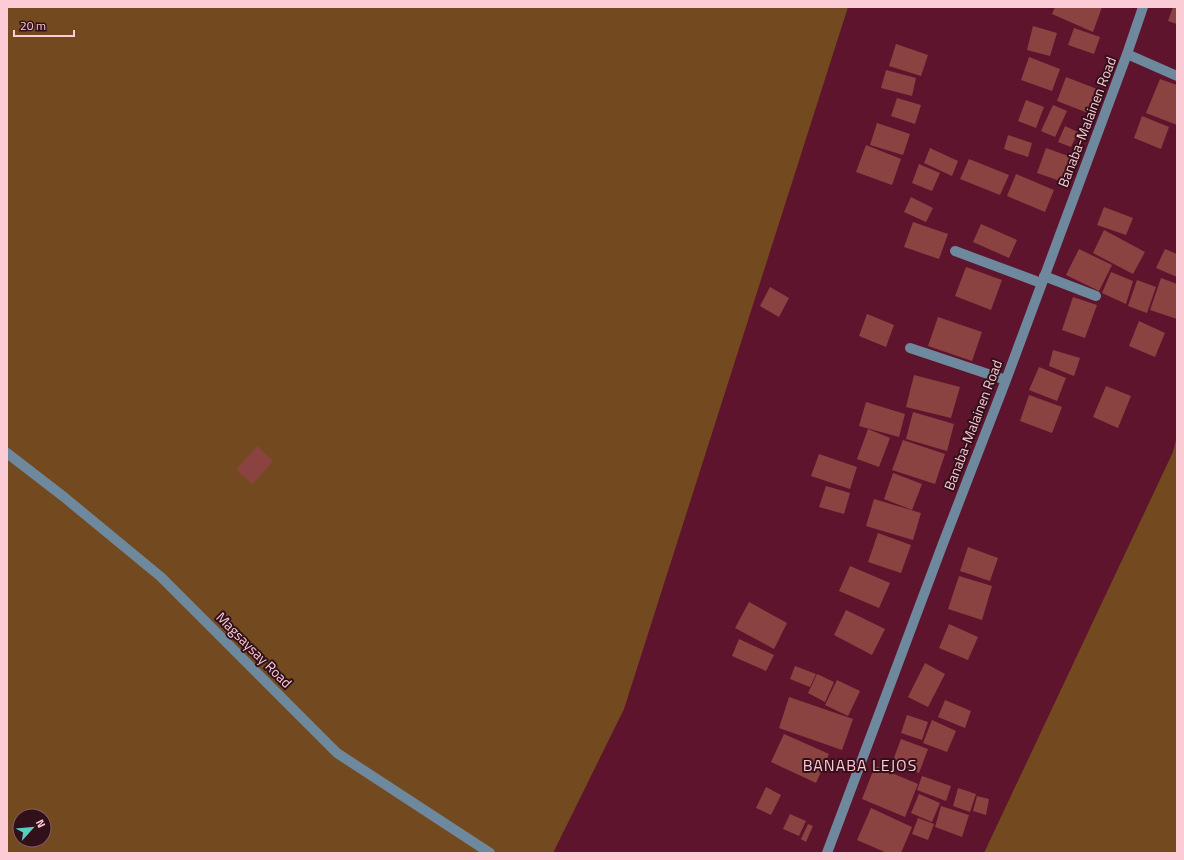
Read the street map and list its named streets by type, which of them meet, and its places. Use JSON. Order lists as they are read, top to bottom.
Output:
{
  "streets": {
    "street": ["Banaba-Malainen Road", "Magsaysay Road"]
  },
  "districts": ["BANABA LEJOS"],
  "scale_bar": "20 m",
  "north": "top right"
}
